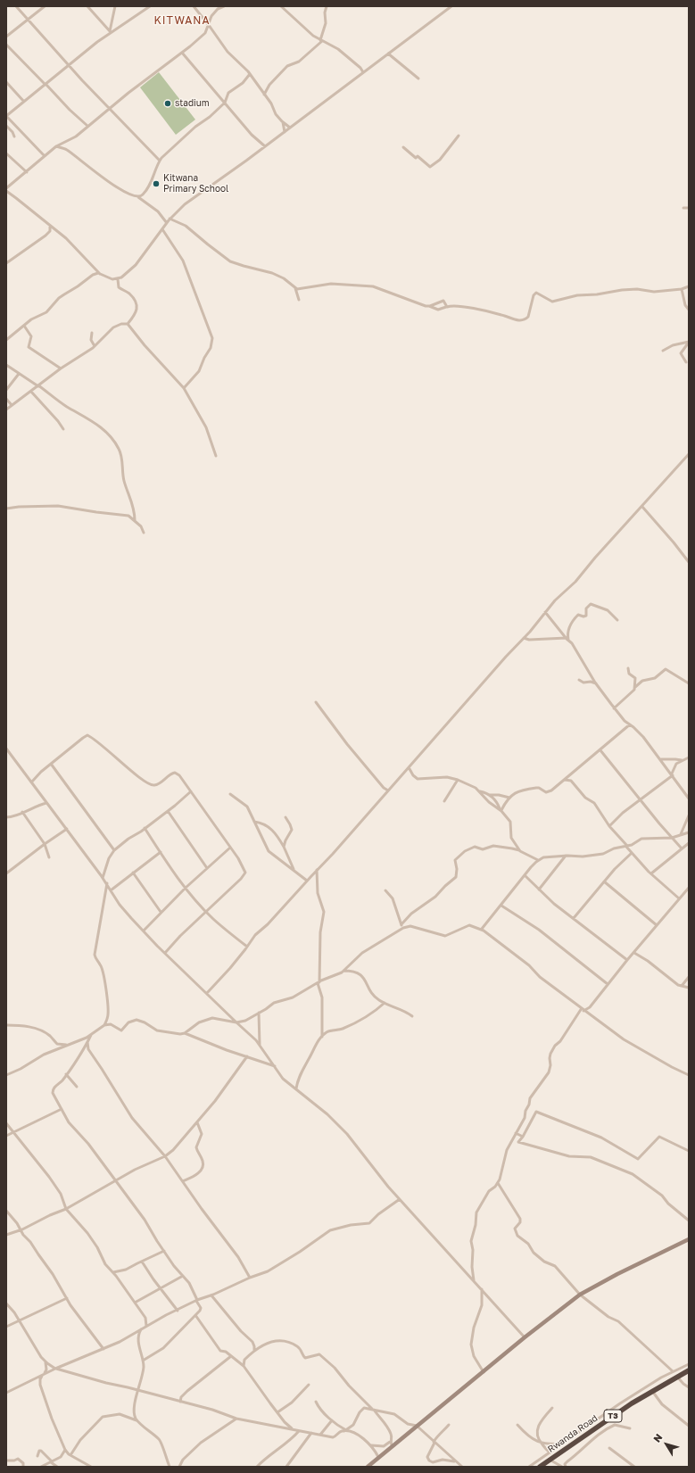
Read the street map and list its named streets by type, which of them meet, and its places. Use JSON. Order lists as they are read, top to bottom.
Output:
{
  "streets": {
    "highway": ["T3", "Rwanda Road"]
  },
  "districts": ["KITWANA"],
  "places": ["stadium", "Kitwana Primary School"],
  "north": "top left"
}
